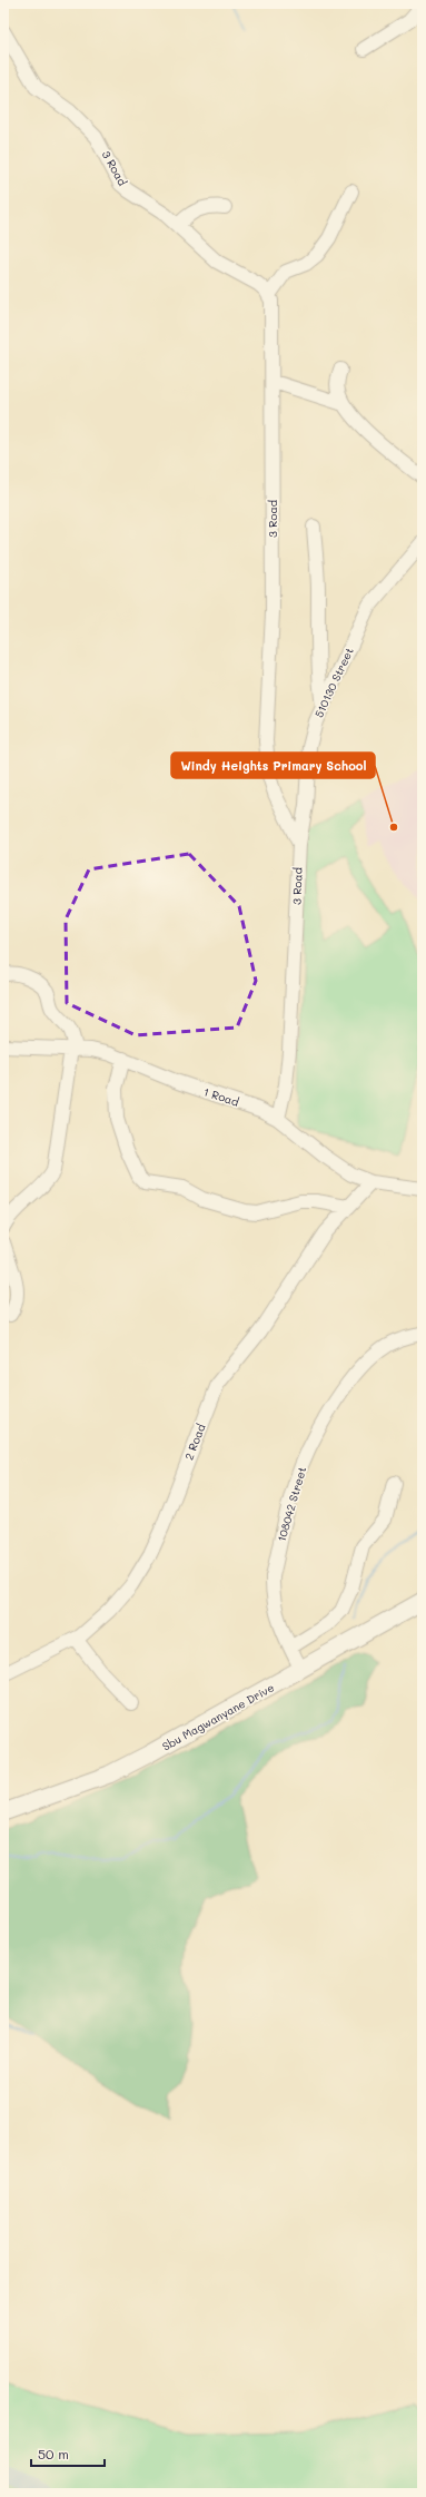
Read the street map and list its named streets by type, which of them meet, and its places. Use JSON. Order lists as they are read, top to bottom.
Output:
{
  "streets": {
    "main road": ["Sbu Magwanyane Drive"],
    "street": [
      "3 Road",
      "510130 Street",
      "1 Road",
      "2 Road",
      "108042 Street"
    ]
  },
  "crossings": [
    ["3 Road", "510130 Street"],
    ["3 Road", "1 Road"],
    ["1 Road", "2 Road"],
    ["108042 Street", "Sbu Magwanyane Drive"]
  ],
  "places": ["Windy Heights Primary School"],
  "scale_bar": "50 m"
}
